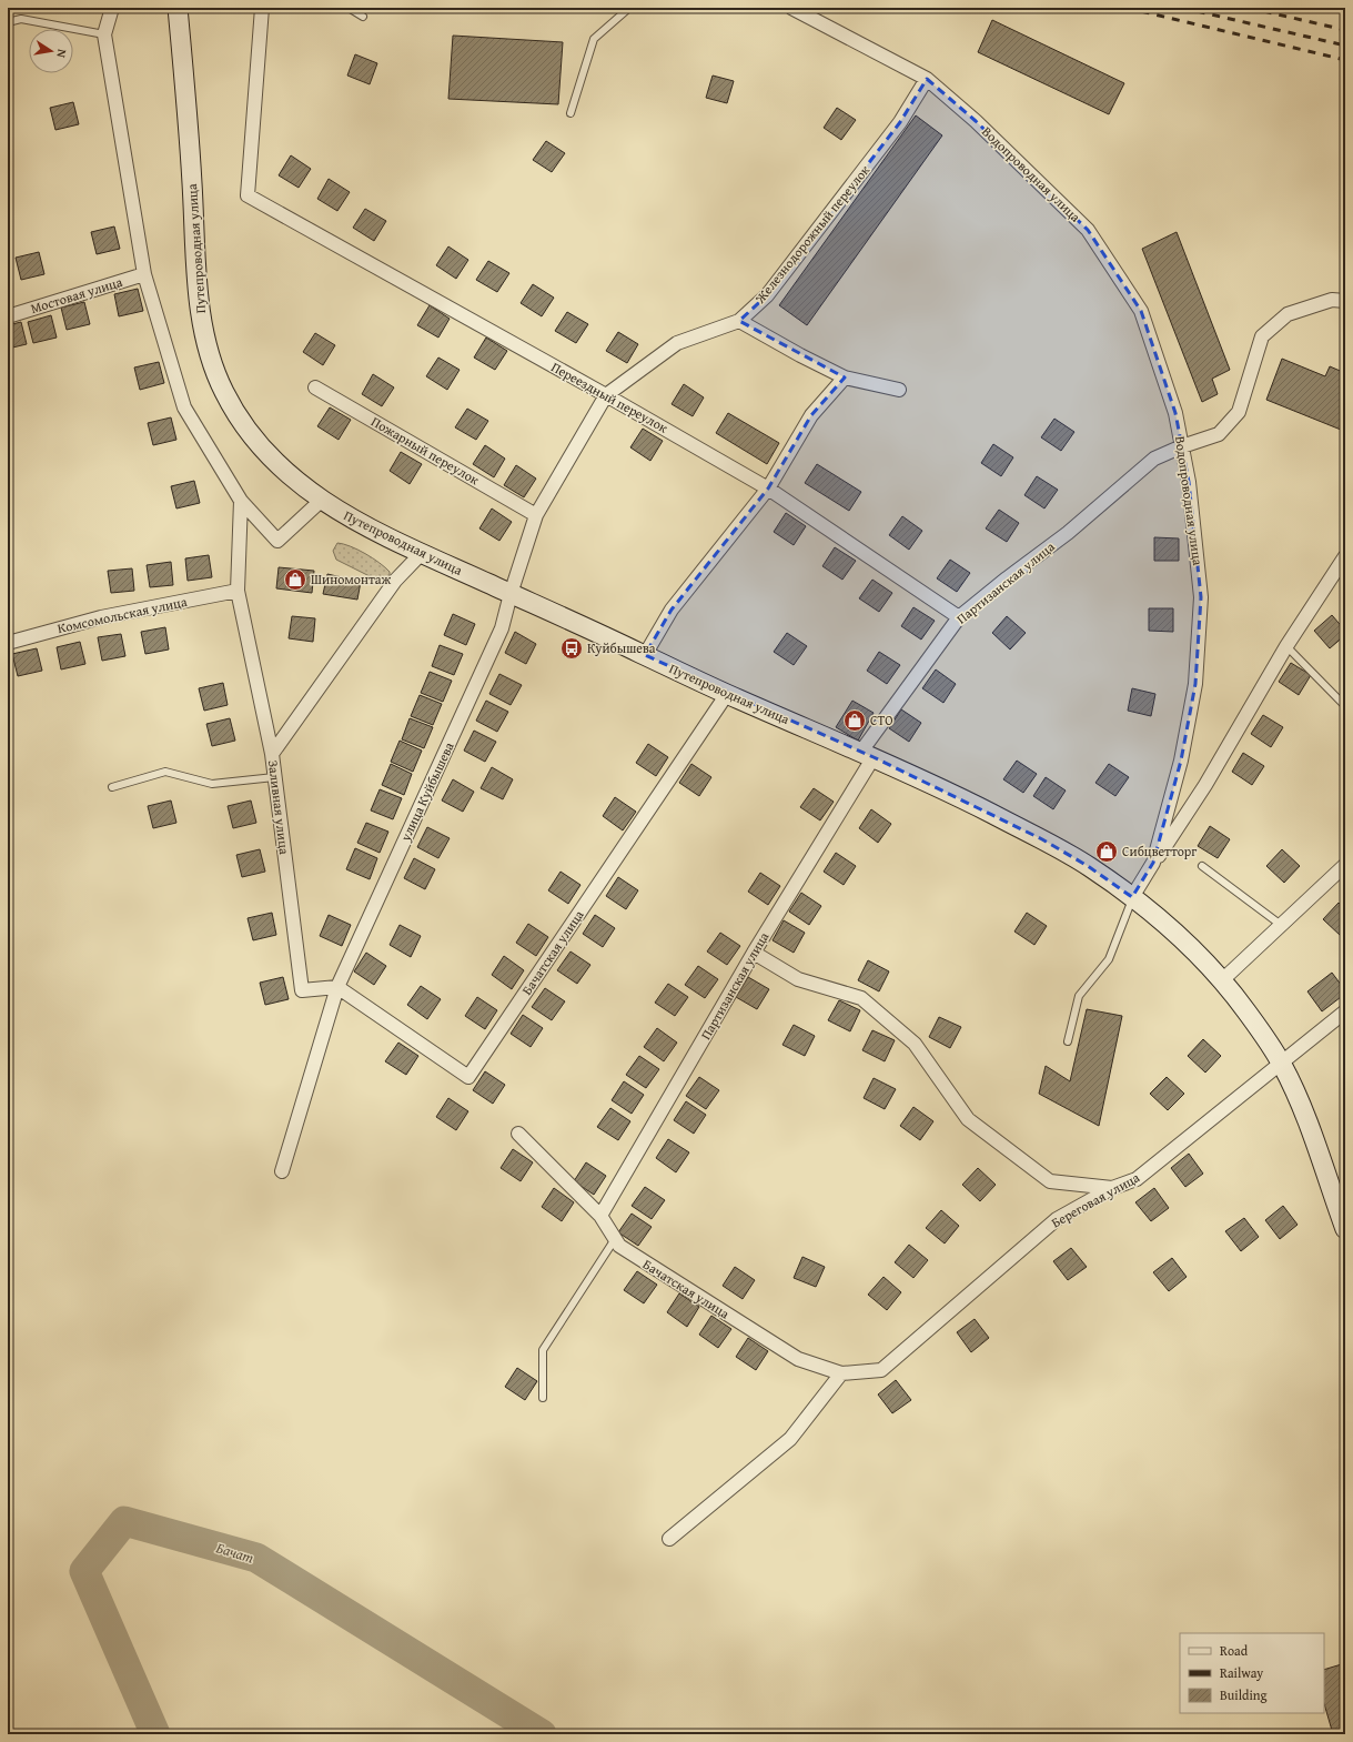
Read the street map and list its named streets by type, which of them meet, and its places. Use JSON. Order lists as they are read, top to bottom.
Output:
{
  "streets": {
    "main road": ["Путепроводная улица"],
    "street": [
      "Водопроводная улица",
      "Железнодорожный переулок",
      "Мостовая улица",
      "Переездный переулок",
      "Пожарный переулок",
      "Партизанская улица",
      "Комсомольская улица",
      "улица Куйбышева",
      "Заливная улица",
      "Бачатская улица",
      "Береговая улица"
    ]
  },
  "crossings": [
    ["Водопроводная улица", "Железнодорожный переулок"],
    ["Водопроводная улица", "Путепроводная улица"],
    ["Водопроводная улица", "Партизанская улица"],
    ["Железнодорожный переулок", "Путепроводная улица"],
    ["Железнодорожный переулок", "Переездный переулок"],
    ["Железнодорожный переулок", "Пожарный переулок"],
    ["Железнодорожный переулок", "улица Куйбышева"],
    ["Путепроводная улица", "Партизанская улица"],
    ["Путепроводная улица", "улица Куйбышева"],
    ["Путепроводная улица", "Бачатская улица"],
    ["Путепроводная улица", "Береговая улица"],
    ["Переездный переулок", "Партизанская улица"],
    ["Партизанская улица", "Бачатская улица"],
    ["Комсомольская улица", "Заливная улица"],
    ["улица Куйбышева", "Заливная улица"],
    ["улица Куйбышева", "Бачатская улица"],
    ["Заливная улица", "Бачатская улица"],
    ["Бачатская улица", "Береговая улица"]
  ],
  "water": ["Бачат"],
  "places": {
    "shop": ["Шиномонтаж", "СТО", "Сибцветторг"],
    "bus stop": ["Куйбышева"]
  },
  "legend": ["Road", "Railway", "Building"],
  "north": "right"
}
